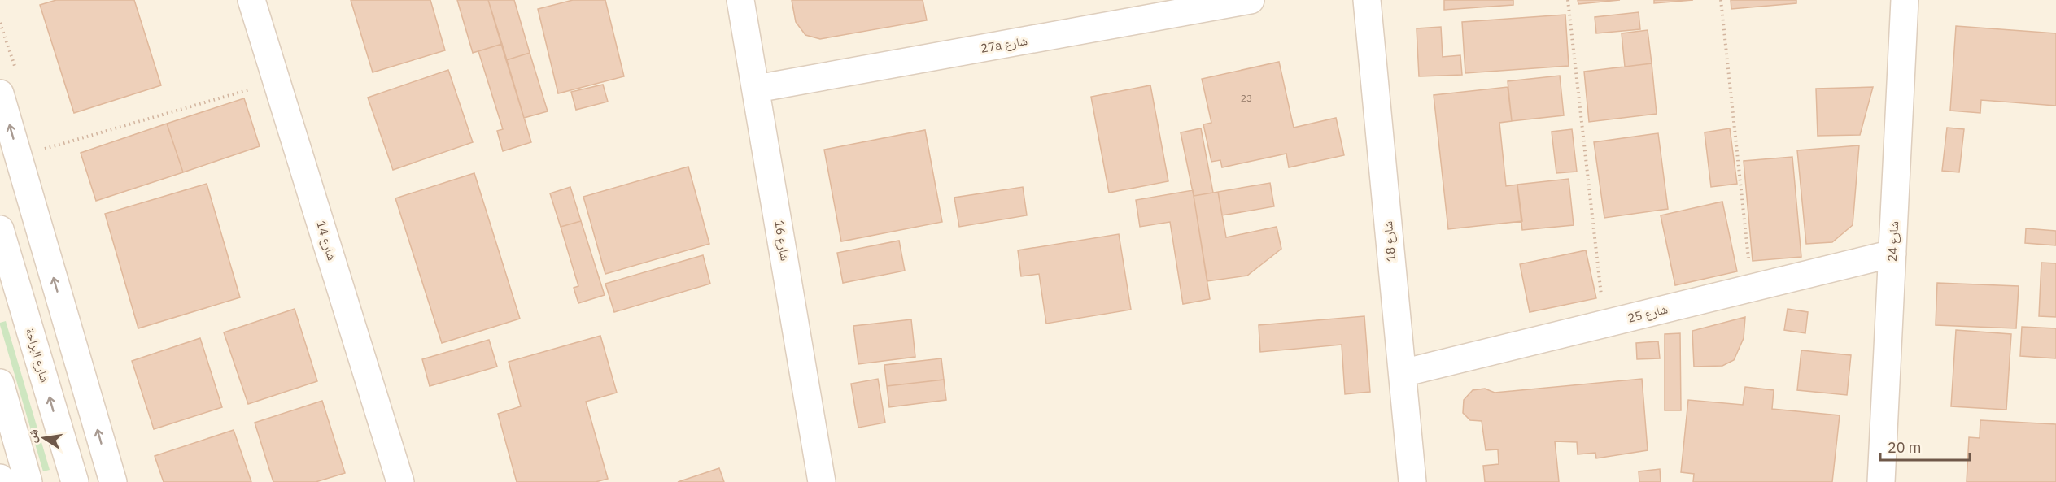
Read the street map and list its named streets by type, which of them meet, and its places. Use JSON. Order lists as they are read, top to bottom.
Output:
{
  "streets": {
    "street": [
      "27a شارع",
      "شارع 14",
      "شارع 16",
      "شارع 18",
      "شارع 24",
      "شارع 25",
      "شارع البراحة"
    ]
  },
  "crossings": [
    ["27a شارع", "شارع 16"],
    ["شارع 18", "شارع 25"],
    ["شارع 24", "شارع 25"]
  ],
  "house_numbers": ["23"],
  "scale_bar": "20 m",
  "north": "left"
}
